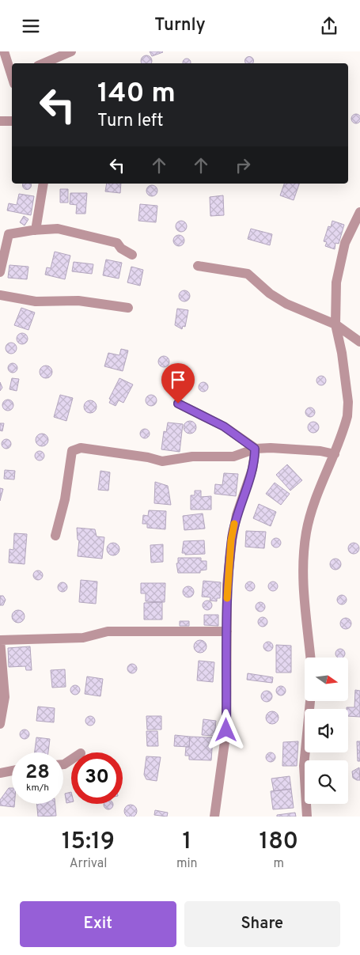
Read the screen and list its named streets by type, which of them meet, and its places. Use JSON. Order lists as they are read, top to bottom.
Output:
{
  "north": "right",
  "page": {
    "header": "Turnly",
    "turn": ["140 m", "Turn left"],
    "speed": "28 km/h",
    "limit": "30",
    "eta": [
      "15:19",
      "Arrival",
      "1",
      "min",
      "180",
      "m"
    ],
    "buttons": ["Exit", "Share"]
  }
}
